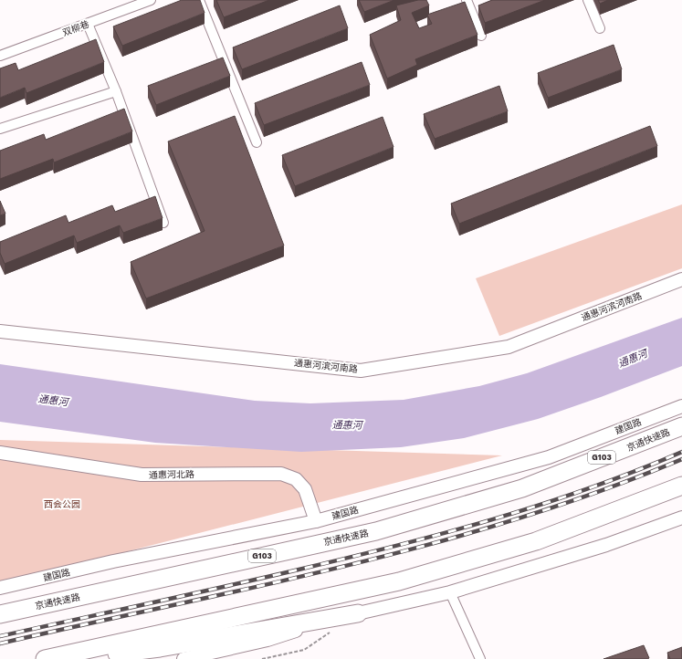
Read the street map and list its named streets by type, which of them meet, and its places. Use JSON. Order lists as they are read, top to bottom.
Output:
{
  "streets": {
    "highway": ["京通快速路", "G103"],
    "main road": ["通惠河滨河南路", "建国路", "通惠河北路"],
    "street": ["双柳巷"]
  },
  "crossings": [
    ["建国路", "通惠河北路"]
  ],
  "water": ["通惠河"],
  "parks": ["西会公园"]
}
